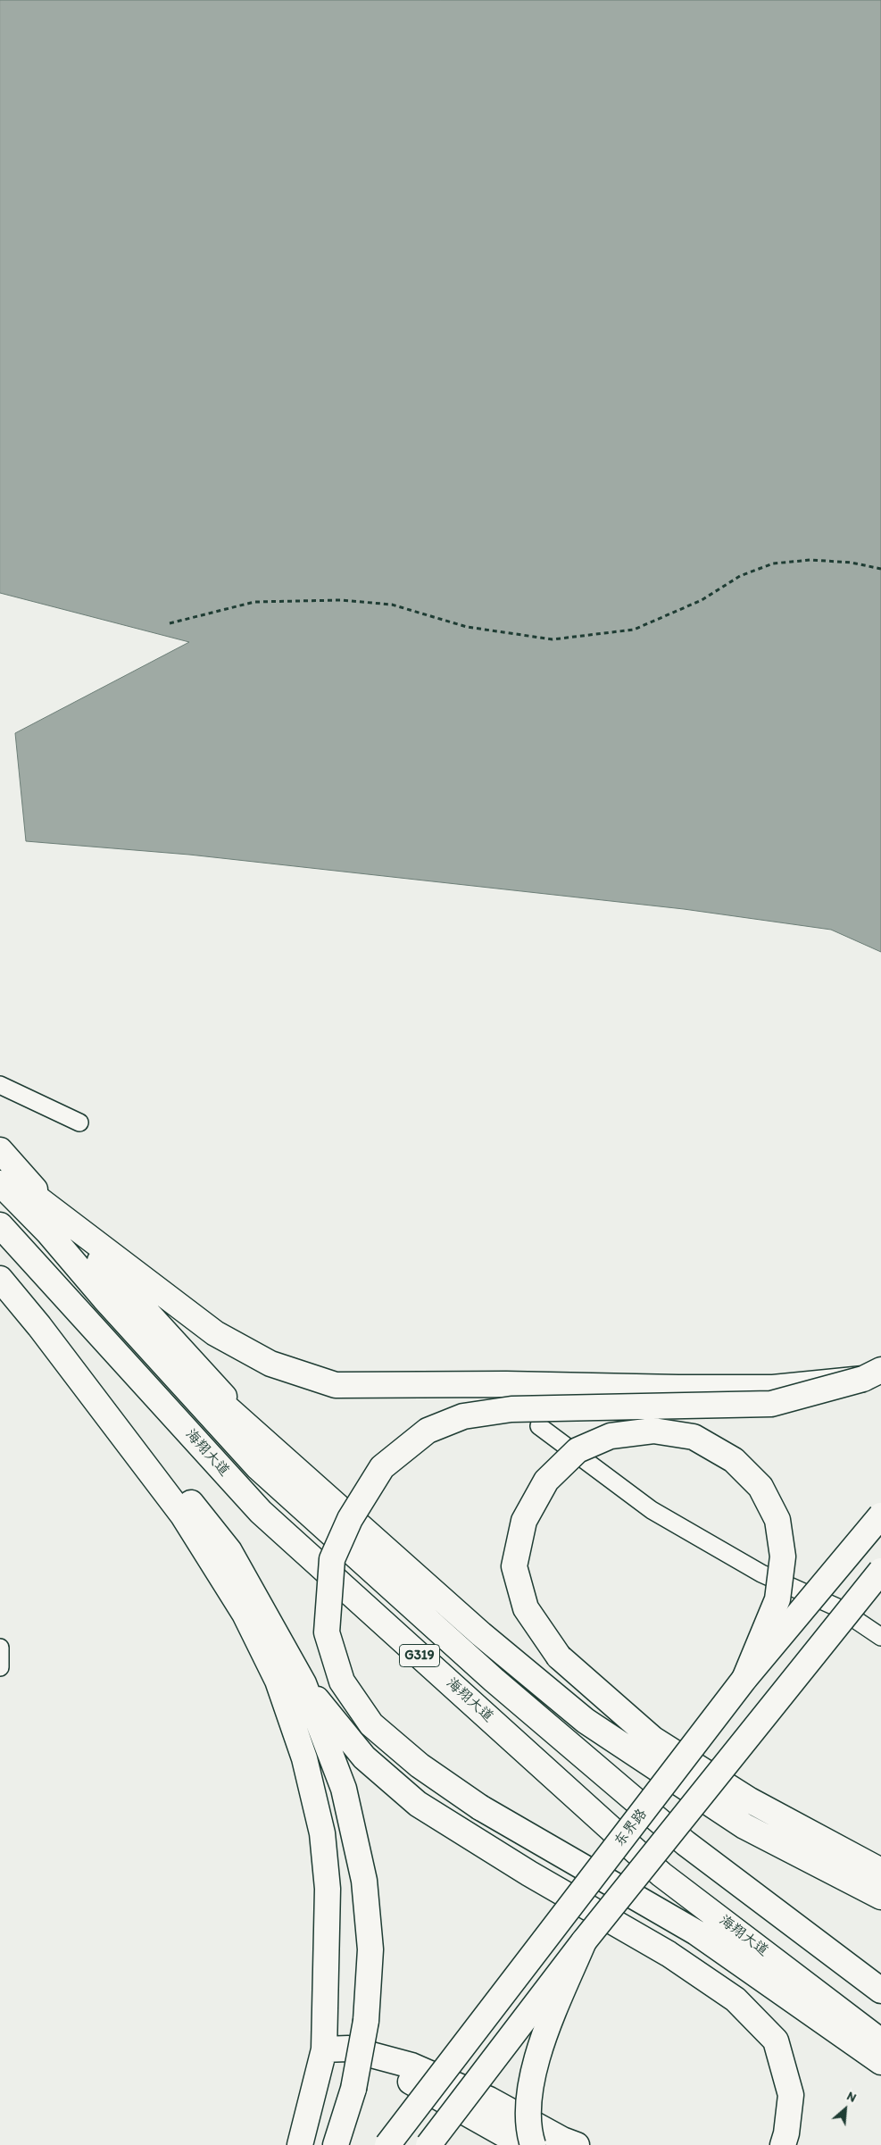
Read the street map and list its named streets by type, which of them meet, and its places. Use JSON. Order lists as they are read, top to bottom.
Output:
{
  "streets": {
    "main road": ["海翔大道", "G319", "东界路"]
  },
  "north": "top right"
}
